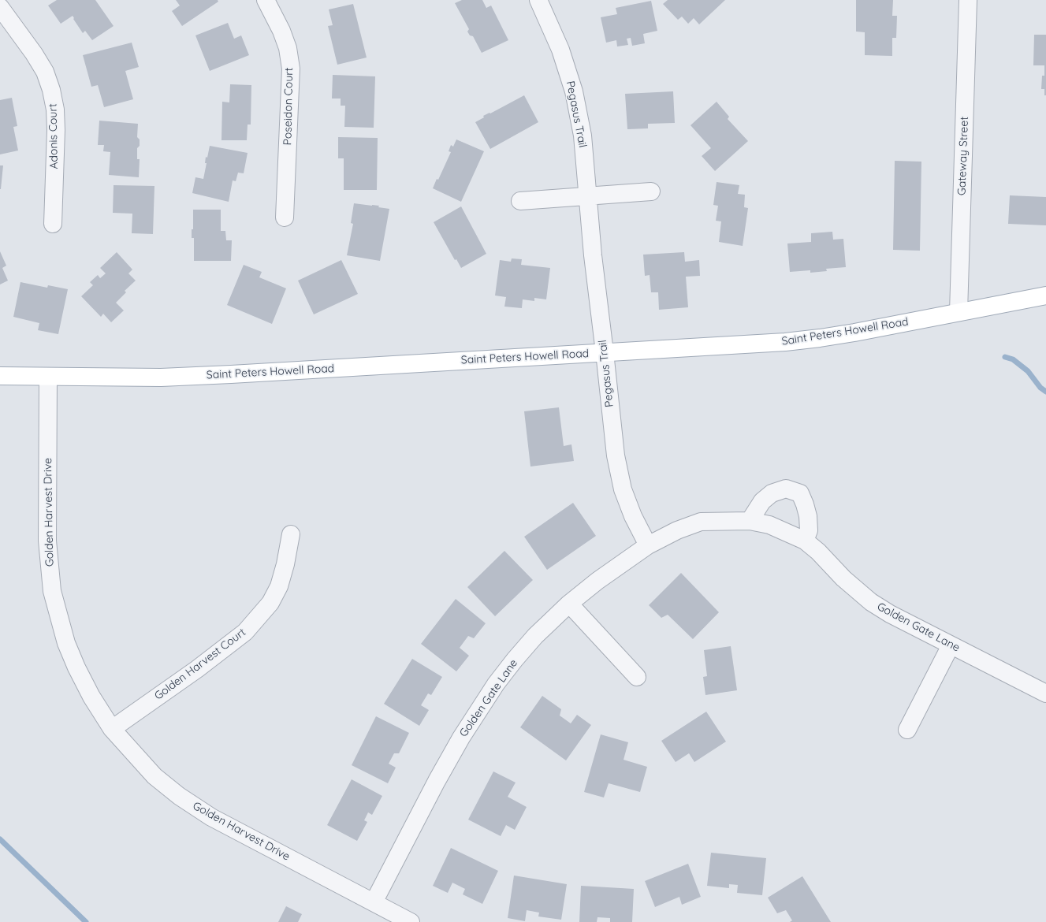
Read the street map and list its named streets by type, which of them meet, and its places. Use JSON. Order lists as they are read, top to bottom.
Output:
{
  "streets": {
    "main road": ["Saint Peters Howell Road"],
    "street": [
      "Poseidon Court",
      "Pegasus Trail",
      "Adonis Court",
      "Gateway Street",
      "Golden Harvest Drive",
      "Golden Gate Lane",
      "Golden Harvest Court"
    ]
  },
  "crossings": [
    ["Pegasus Trail", "Saint Peters Howell Road"],
    ["Pegasus Trail", "Golden Gate Lane"],
    ["Gateway Street", "Saint Peters Howell Road"],
    ["Saint Peters Howell Road", "Golden Harvest Drive"],
    ["Golden Harvest Drive", "Golden Gate Lane"],
    ["Golden Harvest Drive", "Golden Harvest Court"]
  ]
}
